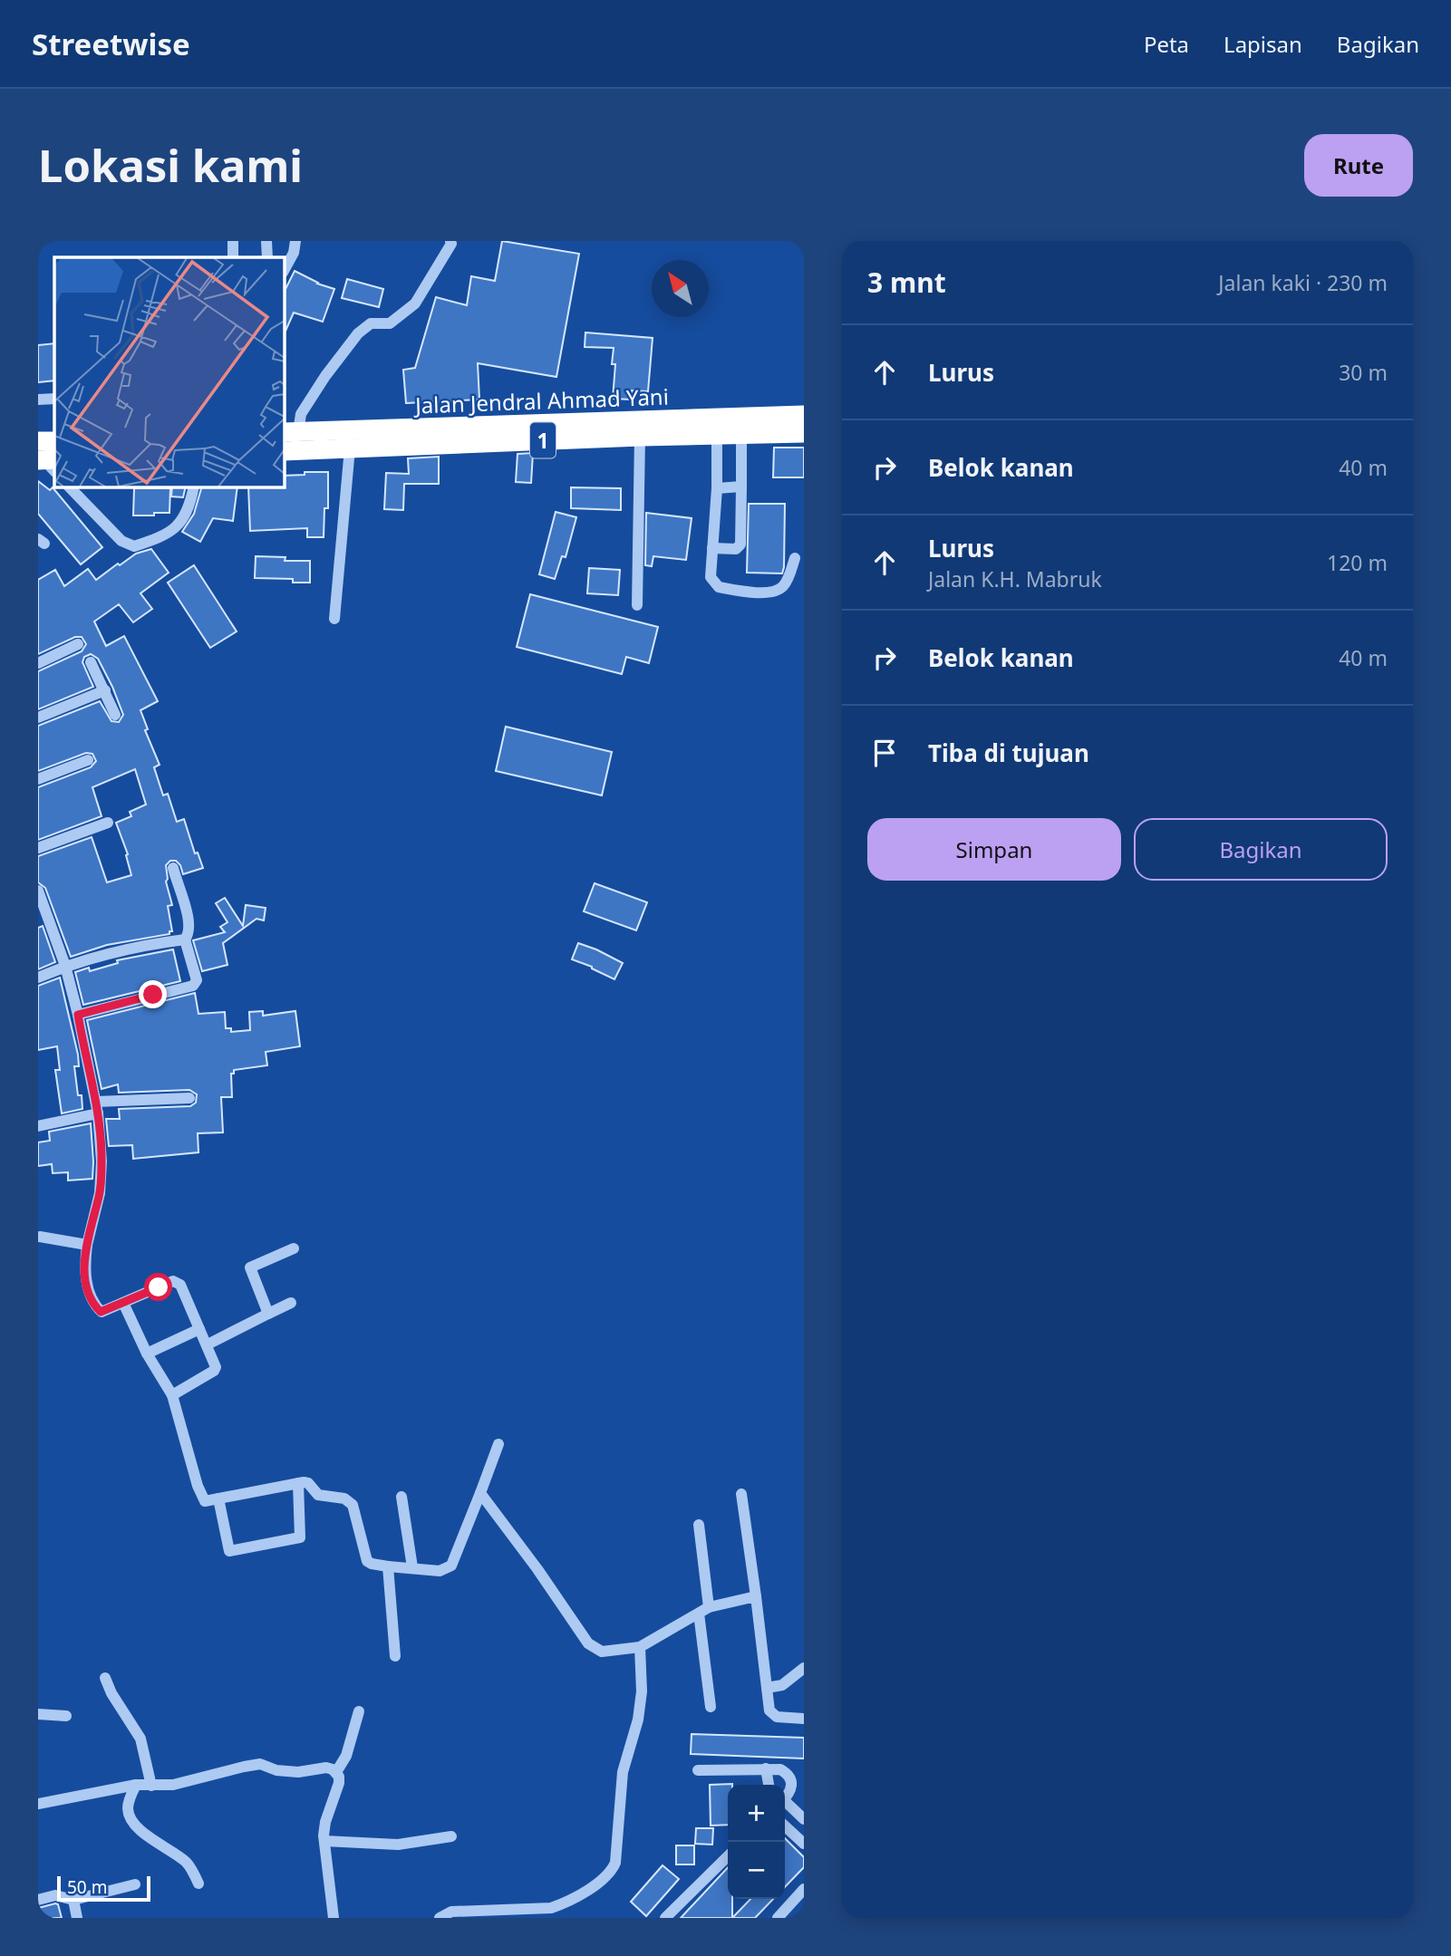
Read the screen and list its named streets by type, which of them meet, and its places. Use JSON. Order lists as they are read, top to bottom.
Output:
{
  "streets": {
    "highway": ["Jalan Jendral Ahmad Yani", "1"]
  },
  "scale_bar": "50 m",
  "north": "top left",
  "page": {
    "header": "Streetwise",
    "nav": ["Peta", "Lapisan", "Bagikan"],
    "buttons": [
      "Rute",
      ["Simpan", "Bagikan"]
    ],
    "title": "Lokasi kami",
    "heading": ["3 mnt", "Jalan kaki · 230 m"],
    "list": [
      ["Lurus", "30 m"],
      ["Belok kanan", "40 m"],
      ["Lurus", "Jalan K.H. Mabruk", "120 m"],
      ["Belok kanan", "40 m"],
      "Tiba di tujuan"
    ],
    "map_buttons": ["+", "−"],
    "scale": "50 m"
  }
}
